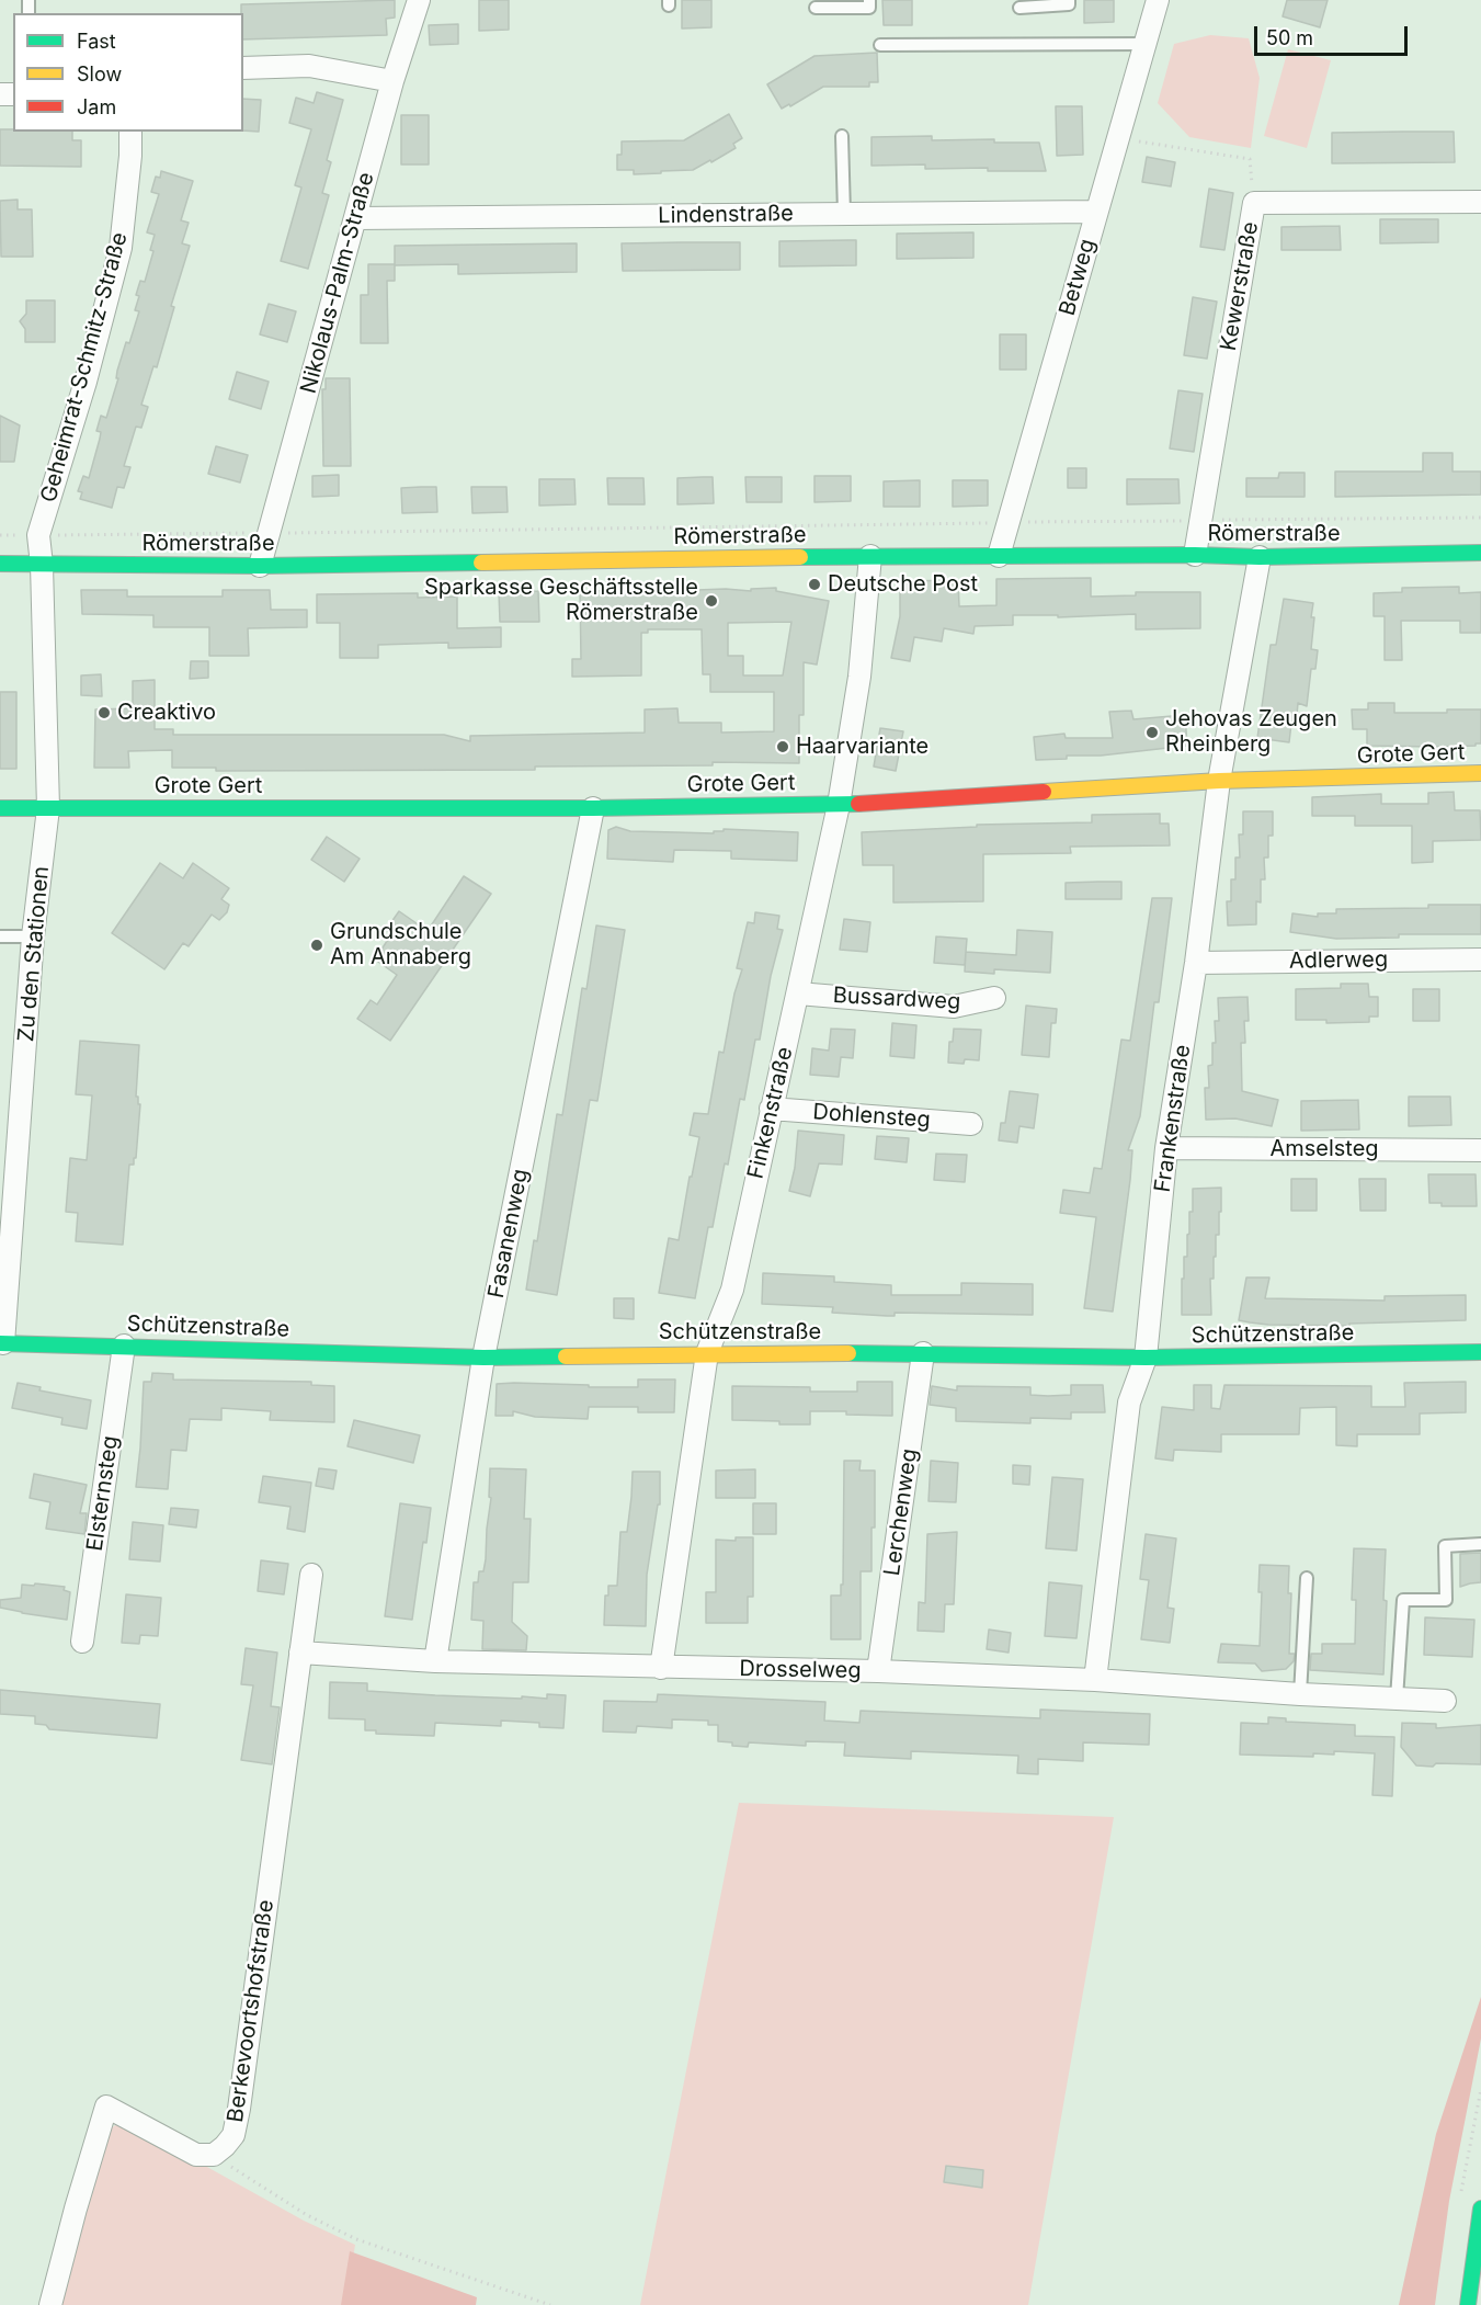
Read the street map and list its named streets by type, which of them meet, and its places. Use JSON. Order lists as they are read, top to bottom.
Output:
{
  "streets": {
    "street": [
      "Lindenstraße",
      "Betweg",
      "Nikolaus-Palm-Straße",
      "Kewerstraße",
      "Geheimrat-Schmitz-Straße",
      "Römerstraße",
      "Grote Gert",
      "Zu den Stationen",
      "Adlerweg",
      "Bussardweg",
      "Finkenstraße",
      "Dohlensteg",
      "Frankenstraße",
      "Amselsteg",
      "Fasanenweg",
      "Schützenstraße",
      "Elsternsteg",
      "Lerchenweg",
      "Drosselweg",
      "Berkevoortshofstraße"
    ]
  },
  "crossings": [
    ["Lindenstraße", "Betweg"],
    ["Lindenstraße", "Nikolaus-Palm-Straße"],
    ["Betweg", "Römerstraße"],
    ["Nikolaus-Palm-Straße", "Römerstraße"],
    ["Kewerstraße", "Römerstraße"],
    ["Geheimrat-Schmitz-Straße", "Römerstraße"],
    ["Geheimrat-Schmitz-Straße", "Zu den Stationen"],
    ["Römerstraße", "Zu den Stationen"],
    ["Römerstraße", "Finkenstraße"],
    ["Römerstraße", "Frankenstraße"],
    ["Grote Gert", "Zu den Stationen"],
    ["Grote Gert", "Finkenstraße"],
    ["Grote Gert", "Frankenstraße"],
    ["Grote Gert", "Fasanenweg"],
    ["Zu den Stationen", "Schützenstraße"],
    ["Adlerweg", "Frankenstraße"],
    ["Bussardweg", "Finkenstraße"],
    ["Finkenstraße", "Dohlensteg"],
    ["Finkenstraße", "Schützenstraße"],
    ["Finkenstraße", "Drosselweg"],
    ["Frankenstraße", "Amselsteg"],
    ["Frankenstraße", "Schützenstraße"],
    ["Frankenstraße", "Drosselweg"],
    ["Fasanenweg", "Schützenstraße"],
    ["Fasanenweg", "Drosselweg"],
    ["Schützenstraße", "Elsternsteg"],
    ["Schützenstraße", "Lerchenweg"],
    ["Lerchenweg", "Drosselweg"],
    ["Drosselweg", "Berkevoortshofstraße"]
  ],
  "places": [
    "Deutsche Post",
    "Sparkasse Geschäftsstelle Römerstraße",
    "Creaktivo",
    "Jehovas Zeugen Rheinberg",
    "Haarvariante",
    "Grundschule Am Annaberg"
  ],
  "legend": ["Fast", "Slow", "Jam"],
  "scale_bar": "50 m"
}
